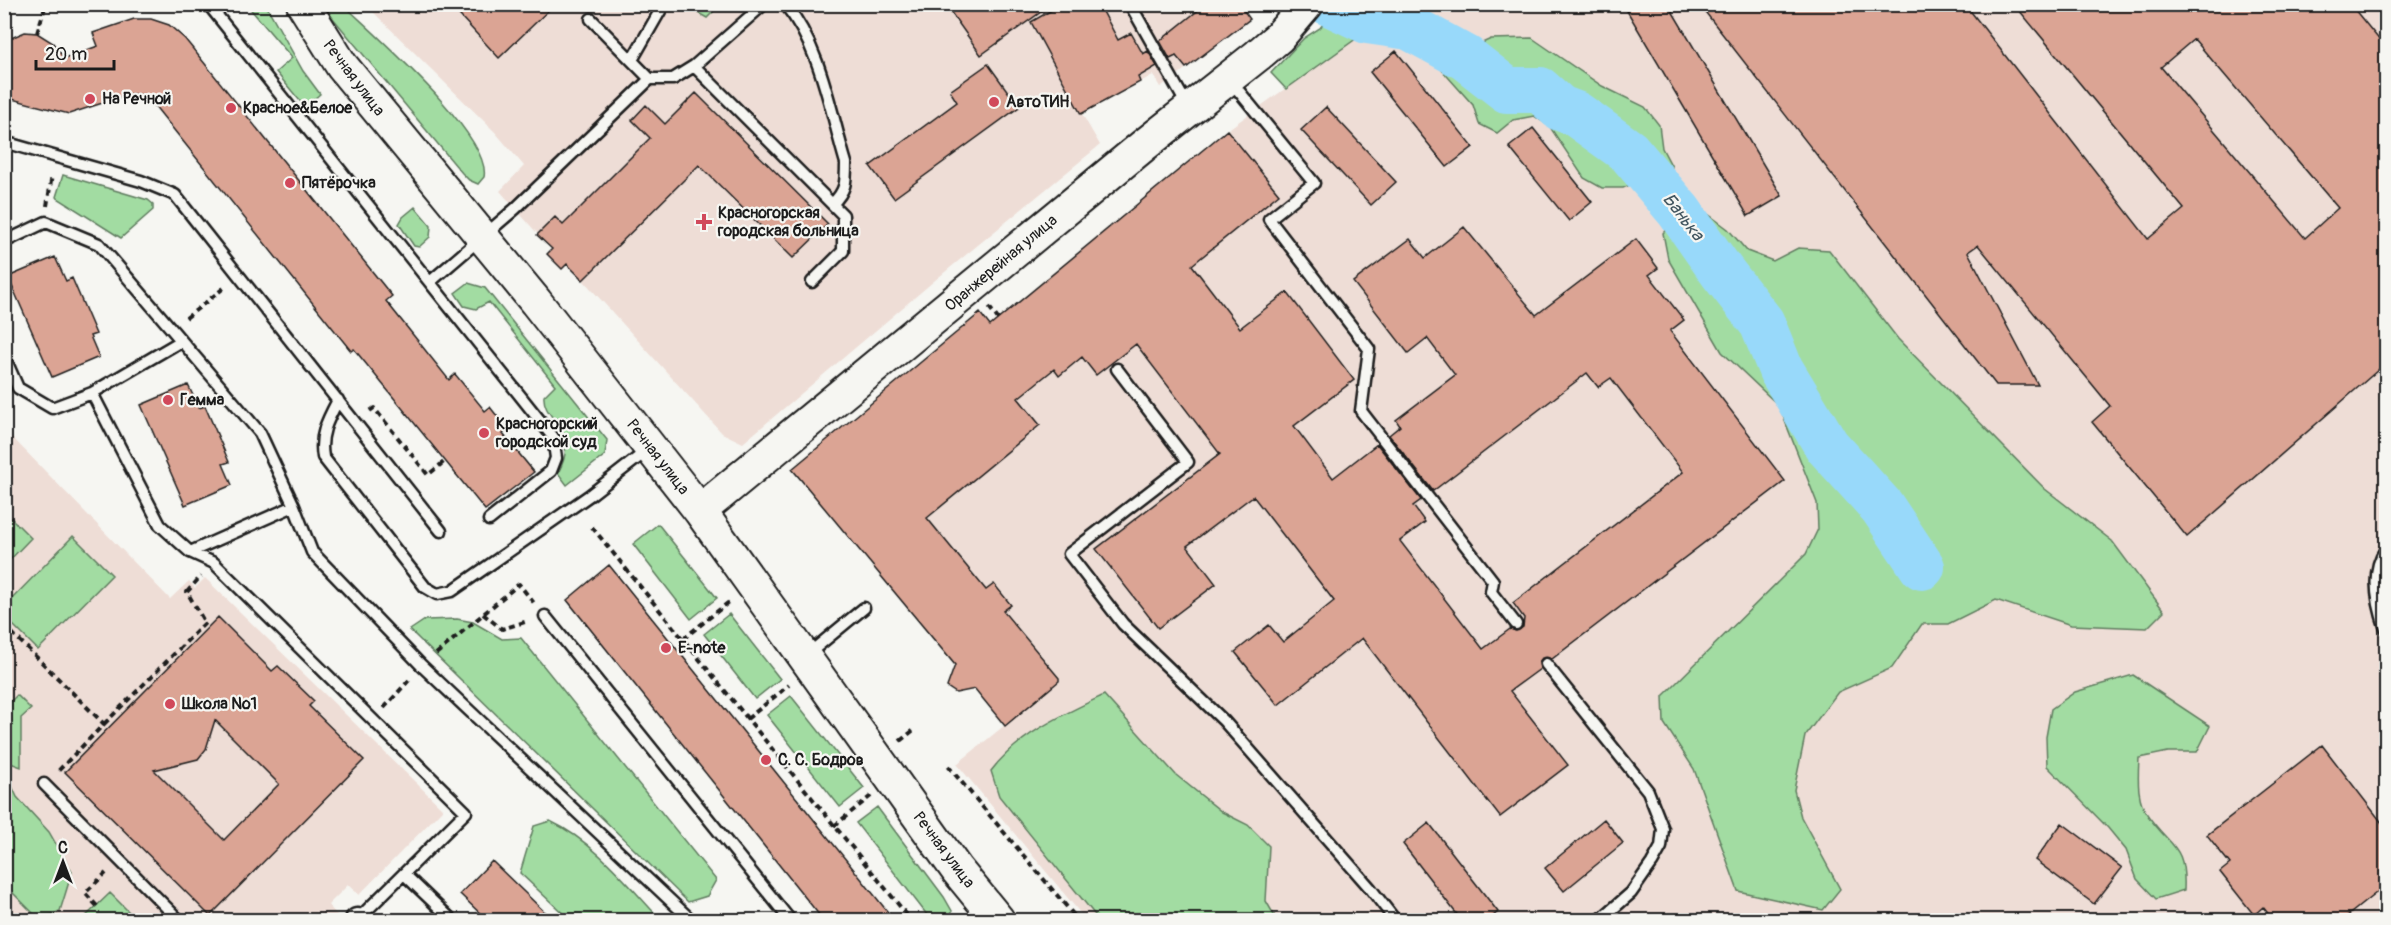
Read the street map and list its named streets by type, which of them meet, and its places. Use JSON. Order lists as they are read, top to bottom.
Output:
{
  "streets": {
    "main road": ["Речная улица", "Оранжерейная улица"]
  },
  "crossings": [
    ["Речная улица", "Оранжерейная улица"]
  ],
  "water": ["Банька"],
  "places": {
    "other": [
      "На Речной",
      "АвтоТИН",
      "Красное&Белое",
      "Пятёрочка",
      "Гемма",
      "Красногорский городской суд",
      "E-note",
      "Школа №1",
      "С. С. Бодров"
    ],
    "health": ["Красногорская городская больница"]
  },
  "scale_bar": "20 m",
  "north": "top"
}
